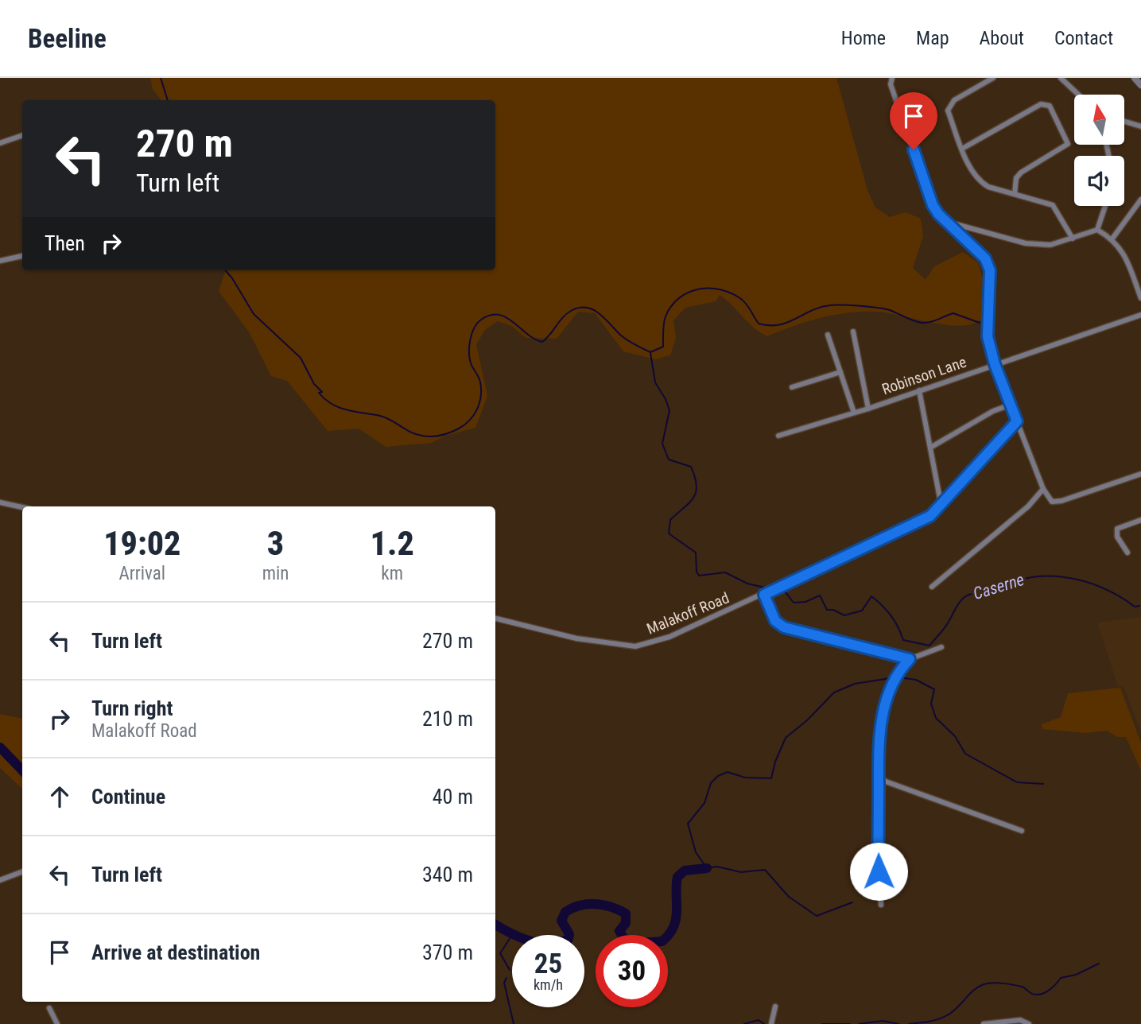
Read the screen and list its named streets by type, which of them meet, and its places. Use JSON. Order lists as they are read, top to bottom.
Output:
{
  "streets": {
    "street": ["Robinson Lane", "Malakoff Road"]
  },
  "water": ["Caserne"],
  "north": "top",
  "page": {
    "header": "Beeline",
    "nav": [
      "Home",
      "Map",
      "About",
      "Contact"
    ],
    "turn": ["270 m", "Turn left"],
    "then": "Then",
    "eta": [
      "19:02",
      "Arrival",
      "3",
      "min",
      "1.2",
      "km"
    ],
    "list": [
      {
        "name": "Turn left",
        "value": "270 m"
      },
      {
        "name": "Turn right",
        "note": "Malakoff Road",
        "value": "210 m"
      },
      {
        "name": "Continue",
        "value": "40 m"
      },
      {
        "name": "Turn left",
        "value": "340 m"
      },
      {
        "name": "Arrive at destination",
        "value": "370 m"
      }
    ],
    "speed": "25 km/h",
    "limit": "30"
  }
}
